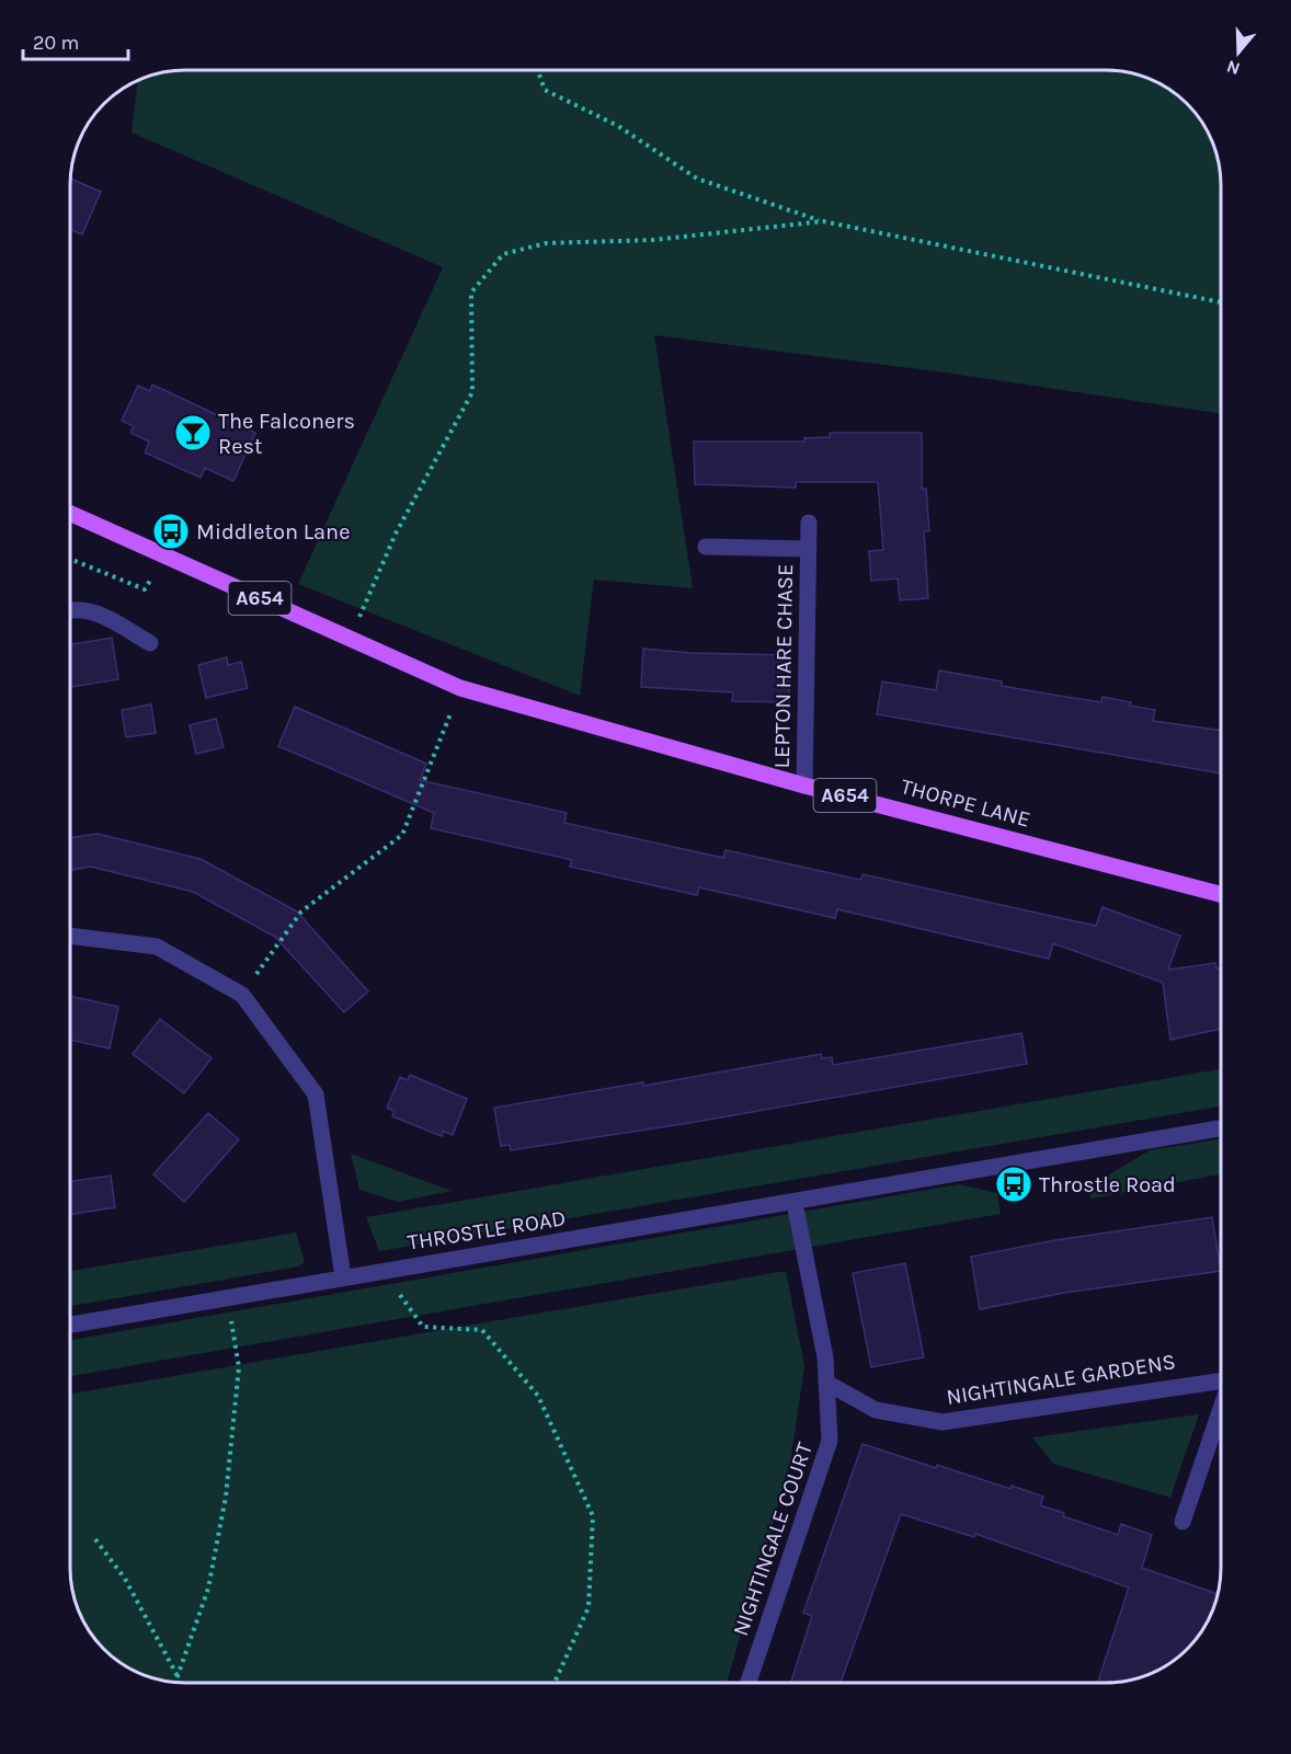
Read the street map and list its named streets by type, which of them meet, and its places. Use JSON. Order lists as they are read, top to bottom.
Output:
{
  "streets": {
    "main road": ["A654", "THORPE LANE"],
    "street": [
      "LEPTON HARE CHASE",
      "THROSTLE ROAD",
      "NIGHTINGALE GARDENS",
      "NIGHTINGALE COURT"
    ]
  },
  "crossings": [
    ["A654", "THORPE LANE"],
    ["LEPTON HARE CHASE", "THORPE LANE"],
    ["THROSTLE ROAD", "NIGHTINGALE COURT"],
    ["NIGHTINGALE GARDENS", "NIGHTINGALE COURT"]
  ],
  "places": {
    "bar": ["The Falconers Rest"],
    "bus stop": ["Middleton Lane", "Throstle Road"]
  },
  "scale_bar": "20 m",
  "north": "bottom"
}
